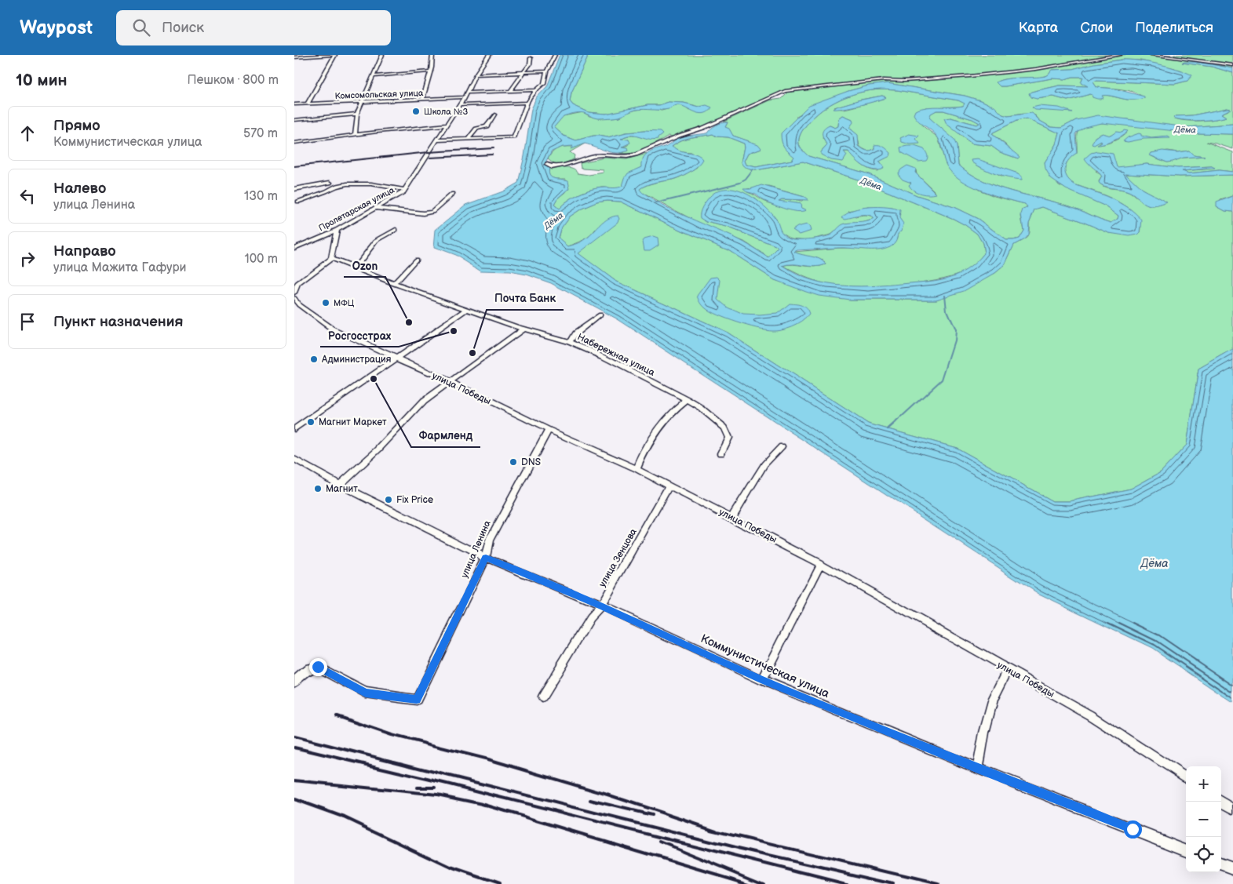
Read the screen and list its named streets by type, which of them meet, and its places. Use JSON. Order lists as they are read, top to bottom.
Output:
{
  "streets": {
    "street": [
      "Комсомольская улица",
      "Пролетарская улица",
      "Набережная улица",
      "улица Победы",
      "улица Ленина",
      "улица Зенцова",
      "Коммунистическая улица"
    ]
  },
  "crossings": [
    ["улица Победы", "улица Ленина"],
    ["улица Победы", "улица Зенцова"],
    ["улица Ленина", "Коммунистическая улица"],
    ["улица Зенцова", "Коммунистическая улица"]
  ],
  "water": ["Дёма"],
  "places": [
    "Школа №3",
    "МФЦ",
    "Ozon",
    "Росгосстрах",
    "Почта Банк",
    "Администрация",
    "Фармленд",
    "Магнит Маркет",
    "DNS",
    "Магнит",
    "Fix Price"
  ],
  "page": {
    "header": "Waypost",
    "search": "Поиск",
    "nav": ["Карта", "Слои", "Поделиться"],
    "heading": ["10 мин", "Пешком · 800 m"],
    "list": [
      ["Прямо", "Коммунистическая улица", "570 m"],
      ["Налево", "улица Ленина", "130 m"],
      ["Направо", "улица Мажита Гафури", "100 m"],
      "Пункт назначения"
    ],
    "map_buttons": ["+", "−"]
  }
}
